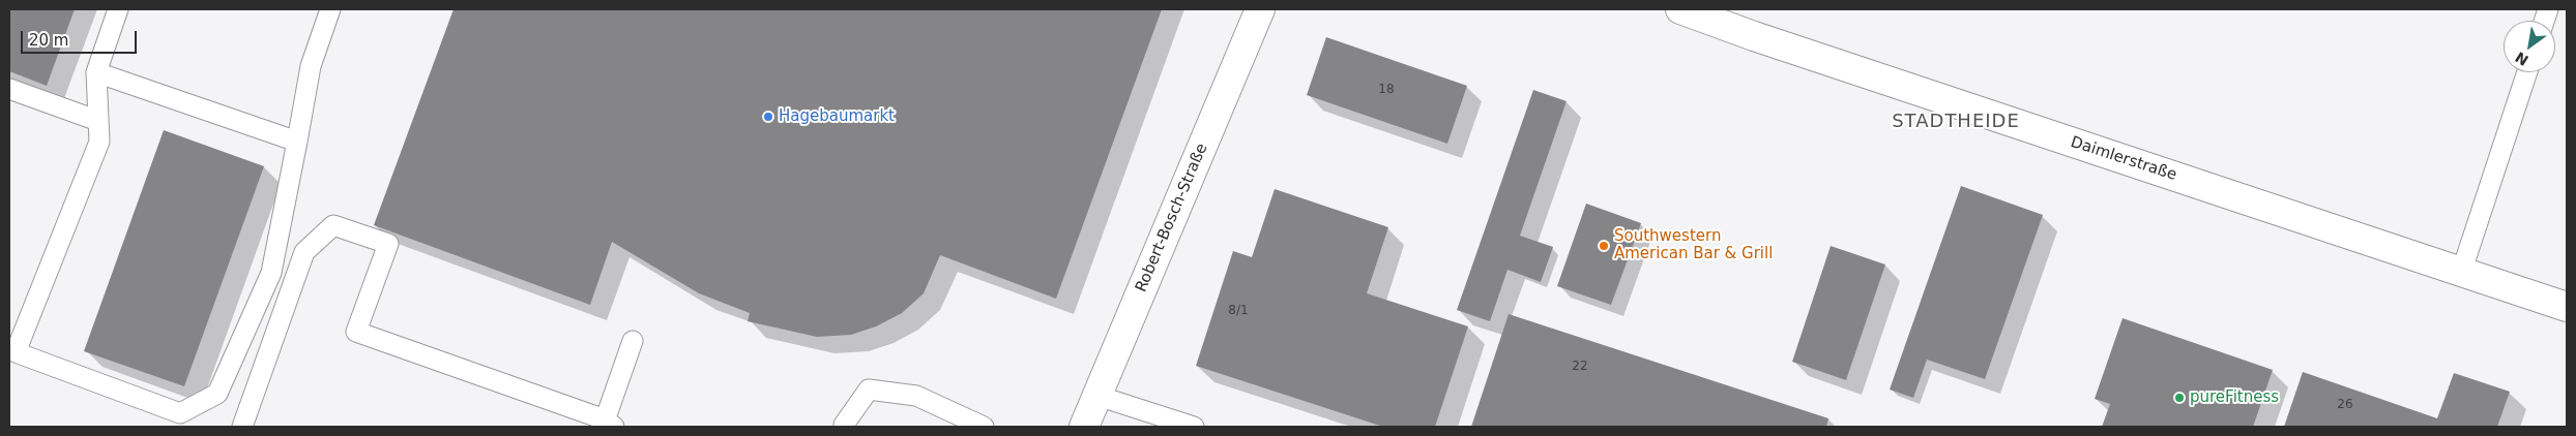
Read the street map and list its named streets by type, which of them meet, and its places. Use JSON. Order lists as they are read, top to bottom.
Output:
{
  "streets": {
    "street": ["Daimlerstraße", "Robert-Bosch-Straße"]
  },
  "districts": ["STADTHEIDE"],
  "places": ["Hagebaumarkt", "Southwestern American Bar & Grill", "pureFitness"],
  "house_numbers": [
    "18",
    "8/1",
    "22",
    "26"
  ],
  "scale_bar": "20 m",
  "north": "bottom left"
}
